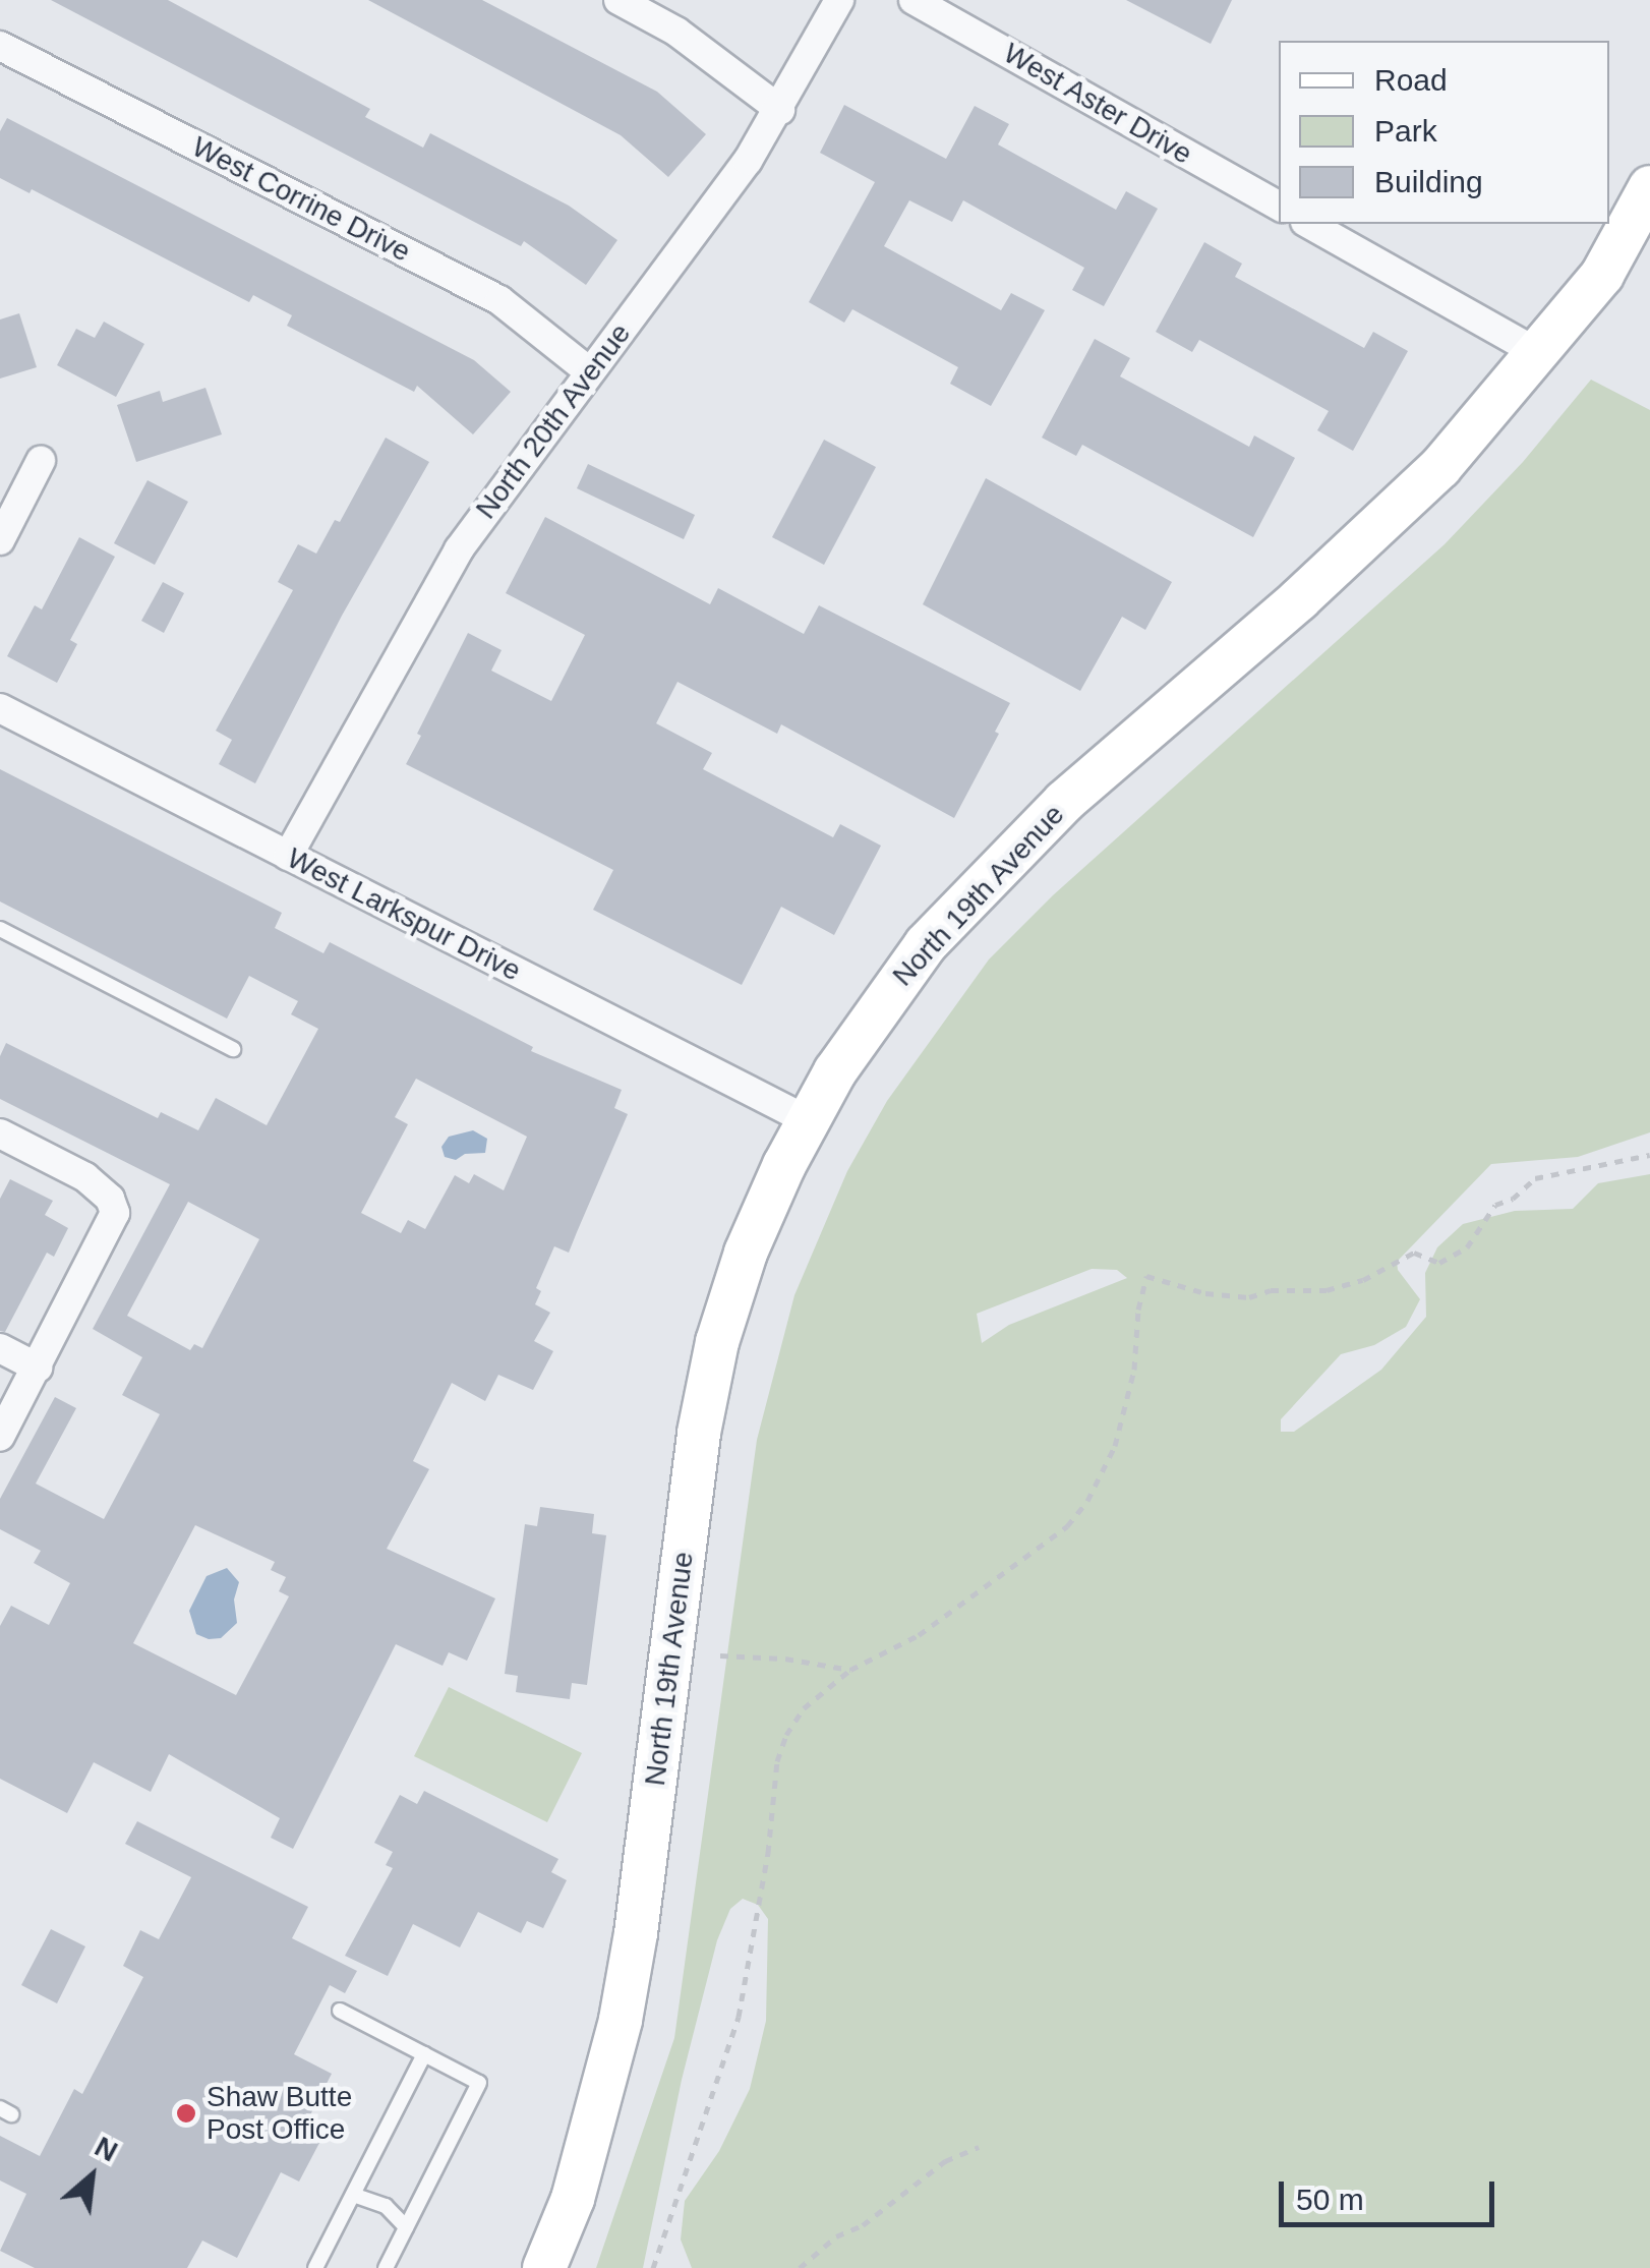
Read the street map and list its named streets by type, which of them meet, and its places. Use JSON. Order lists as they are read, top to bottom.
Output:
{
  "streets": {
    "main road": ["North 19th Avenue"],
    "street": [
      "West Aster Drive",
      "West Corrine Drive",
      "North 20th Avenue",
      "West Larkspur Drive"
    ]
  },
  "crossings": [
    ["West Corrine Drive", "North 20th Avenue"],
    ["North 20th Avenue", "West Larkspur Drive"],
    ["North 19th Avenue", "West Larkspur Drive"]
  ],
  "places": ["Shaw Butte Post Office"],
  "legend": ["Road", "Park", "Building"],
  "scale_bar": "50 m",
  "north": "top right"
}
